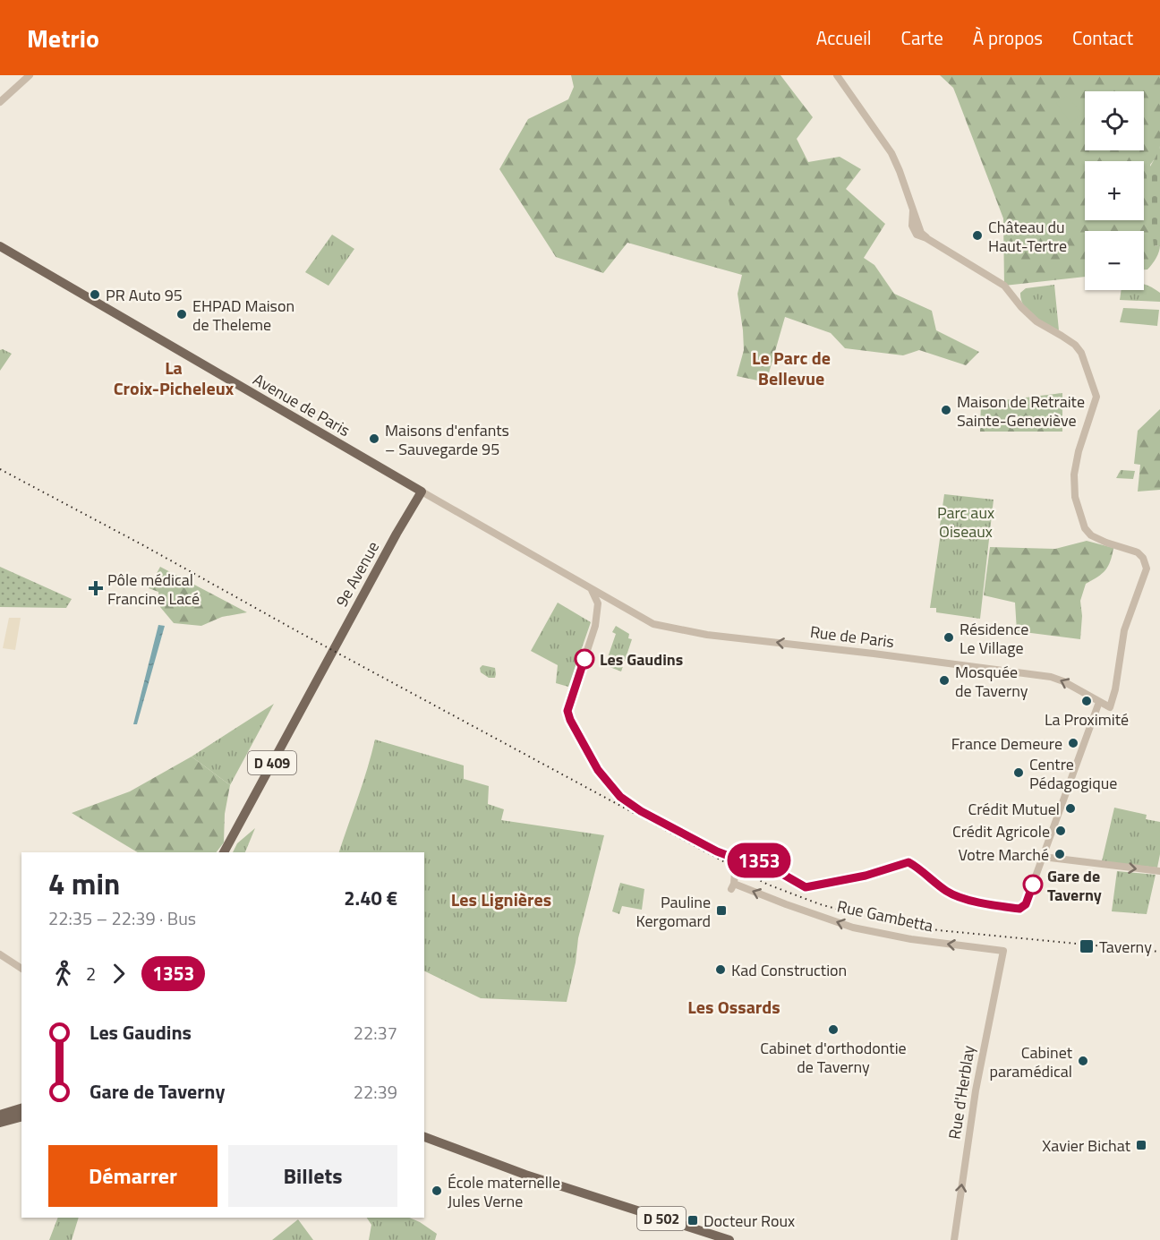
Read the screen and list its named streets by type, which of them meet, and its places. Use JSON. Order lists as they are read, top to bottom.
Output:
{
  "streets": {
    "main road": [
      "Avenue de Paris",
      "9e Avenue",
      "D 409",
      "D 502"
    ],
    "street": ["Rue de Paris", "Rue Gambetta", "Rue d'Herblay"]
  },
  "crossings": [
    ["Avenue de Paris", "9e Avenue"],
    ["Avenue de Paris", "Rue de Paris"],
    ["Rue Gambetta", "Rue d'Herblay"]
  ],
  "one_way": ["Rue de Paris", "Rue Gambetta", "Rue d'Herblay"],
  "districts": [
    "Le Parc de Bellevue",
    "La Croix-Picheleux",
    "Les Lignières",
    "Les Ossards"
  ],
  "parks": ["Parc aux Oiseaux"],
  "places": {
    "other": [
      "Château du Haut-Tertre",
      "PR Auto 95",
      "EHPAD Maison de Theleme",
      "Maison de Retraite Sainte-Geneviève",
      "Maisons d'enfants – Sauvegarde 95",
      "Résidence Le Village",
      "Les Gaudins",
      "Mosquée de Taverny",
      "La Proximité",
      "France Demeure",
      "Centre Pédagogique",
      "Crédit Mutuel",
      "Crédit Agricole",
      "Votre Marché",
      "Gare de Taverny",
      "Kad Construction",
      "Cabinet d'orthodontie de Taverny",
      "Cabinet paramédical",
      "École maternelle Jules Verne"
    ],
    "health": ["Pôle médical Francine Lacé"],
    "transit": [
      "Pauline Kergomard",
      "Taverny",
      "Xavier Bichat",
      "Docteur Roux"
    ]
  },
  "lines": ["bus line 1353"],
  "page": {
    "header": "Metrio",
    "nav": [
      "Accueil",
      "Carte",
      "À propos",
      "Contact"
    ],
    "on_map": "1353",
    "map_buttons": ["+", "−"],
    "heading": ["4 min", "22:35 – 22:39 · Bus", "2.40 €"],
    "legs": ["2", "1353"],
    "list": [
      {
        "name": "Les Gaudins",
        "value": "22:37"
      },
      {
        "name": "Gare de Taverny",
        "value": "22:39"
      }
    ],
    "buttons": ["Démarrer", "Billets"]
  }
}
